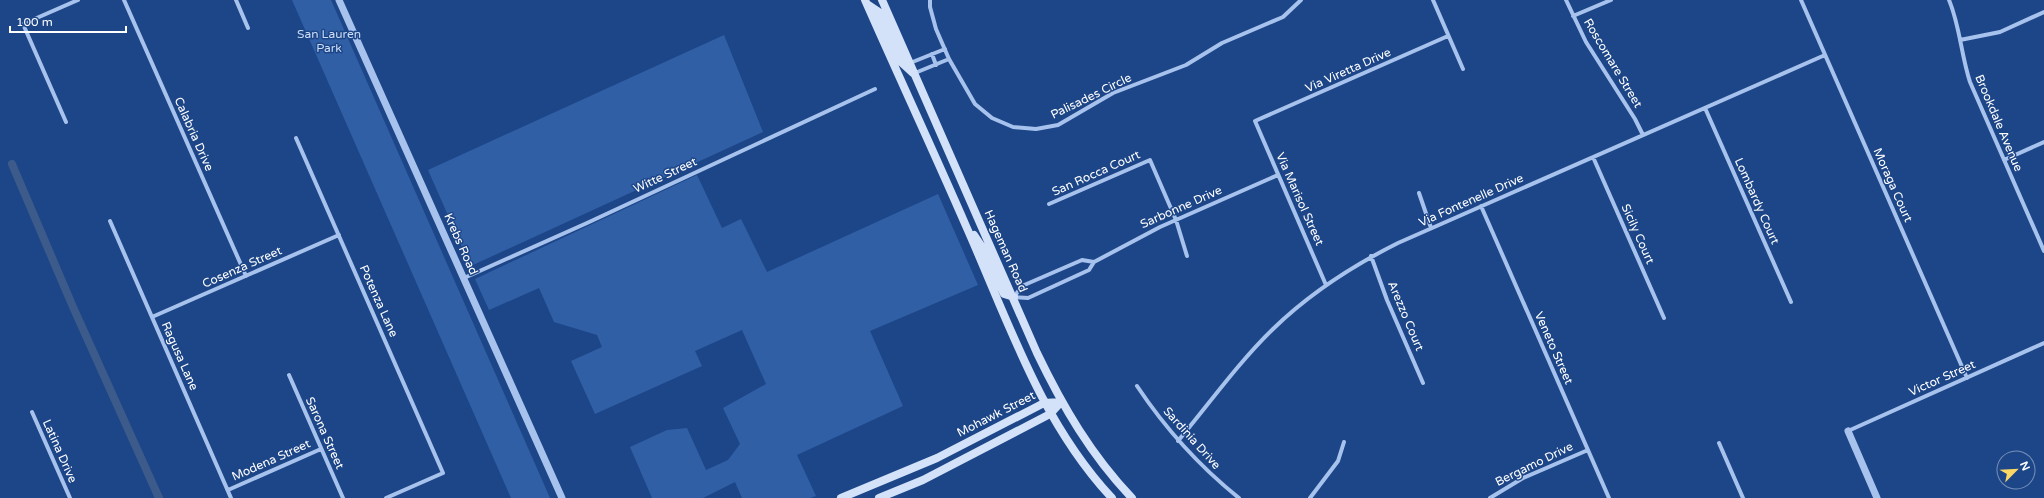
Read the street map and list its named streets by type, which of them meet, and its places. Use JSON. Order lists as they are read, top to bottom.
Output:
{
  "streets": {
    "main road": ["Hageman Road", "Mohawk Street"],
    "street": [
      "Roscomare Street",
      "Via Viretta Drive",
      "Palisades Circle",
      "Brookdale Avenue",
      "Calabria Drive",
      "San Rocca Court",
      "Witte Street",
      "Moraga Court",
      "Via Marisol Street",
      "Via Fontenelle Drive",
      "Lombardy Court",
      "Sarbonne Drive",
      "Sicily Court",
      "Krebs Road",
      "Cosenza Street",
      "Potenza Lane",
      "Arezzo Court",
      "Veneto Street",
      "Ragusa Lane",
      "Victor Street",
      "Sarona Street",
      "Sardinia Drive",
      "Latina Drive",
      "Modena Street",
      "Bergamo Drive"
    ]
  },
  "crossings": [
    ["Roscomare Street", "Via Fontenelle Drive"],
    ["Via Viretta Drive", "Via Marisol Street"],
    ["Calabria Drive", "Cosenza Street"],
    ["San Rocca Court", "Sarbonne Drive"],
    ["Witte Street", "Krebs Road"],
    ["Moraga Court", "Via Fontenelle Drive"],
    ["Moraga Court", "Victor Street"],
    ["Via Marisol Street", "Via Fontenelle Drive"],
    ["Via Marisol Street", "Sarbonne Drive"],
    ["Via Fontenelle Drive", "Lombardy Court"],
    ["Via Fontenelle Drive", "Sicily Court"],
    ["Via Fontenelle Drive", "Arezzo Court"],
    ["Via Fontenelle Drive", "Veneto Street"],
    ["Via Fontenelle Drive", "Sardinia Drive"],
    ["Sarbonne Drive", "Hageman Road"],
    ["Hageman Road", "Mohawk Street"],
    ["Cosenza Street", "Potenza Lane"],
    ["Cosenza Street", "Ragusa Lane"],
    ["Veneto Street", "Bergamo Drive"],
    ["Ragusa Lane", "Modena Street"],
    ["Sarona Street", "Modena Street"]
  ],
  "parks": ["San Lauren Park"],
  "scale_bar": "100 m",
  "north": "top right"
}
